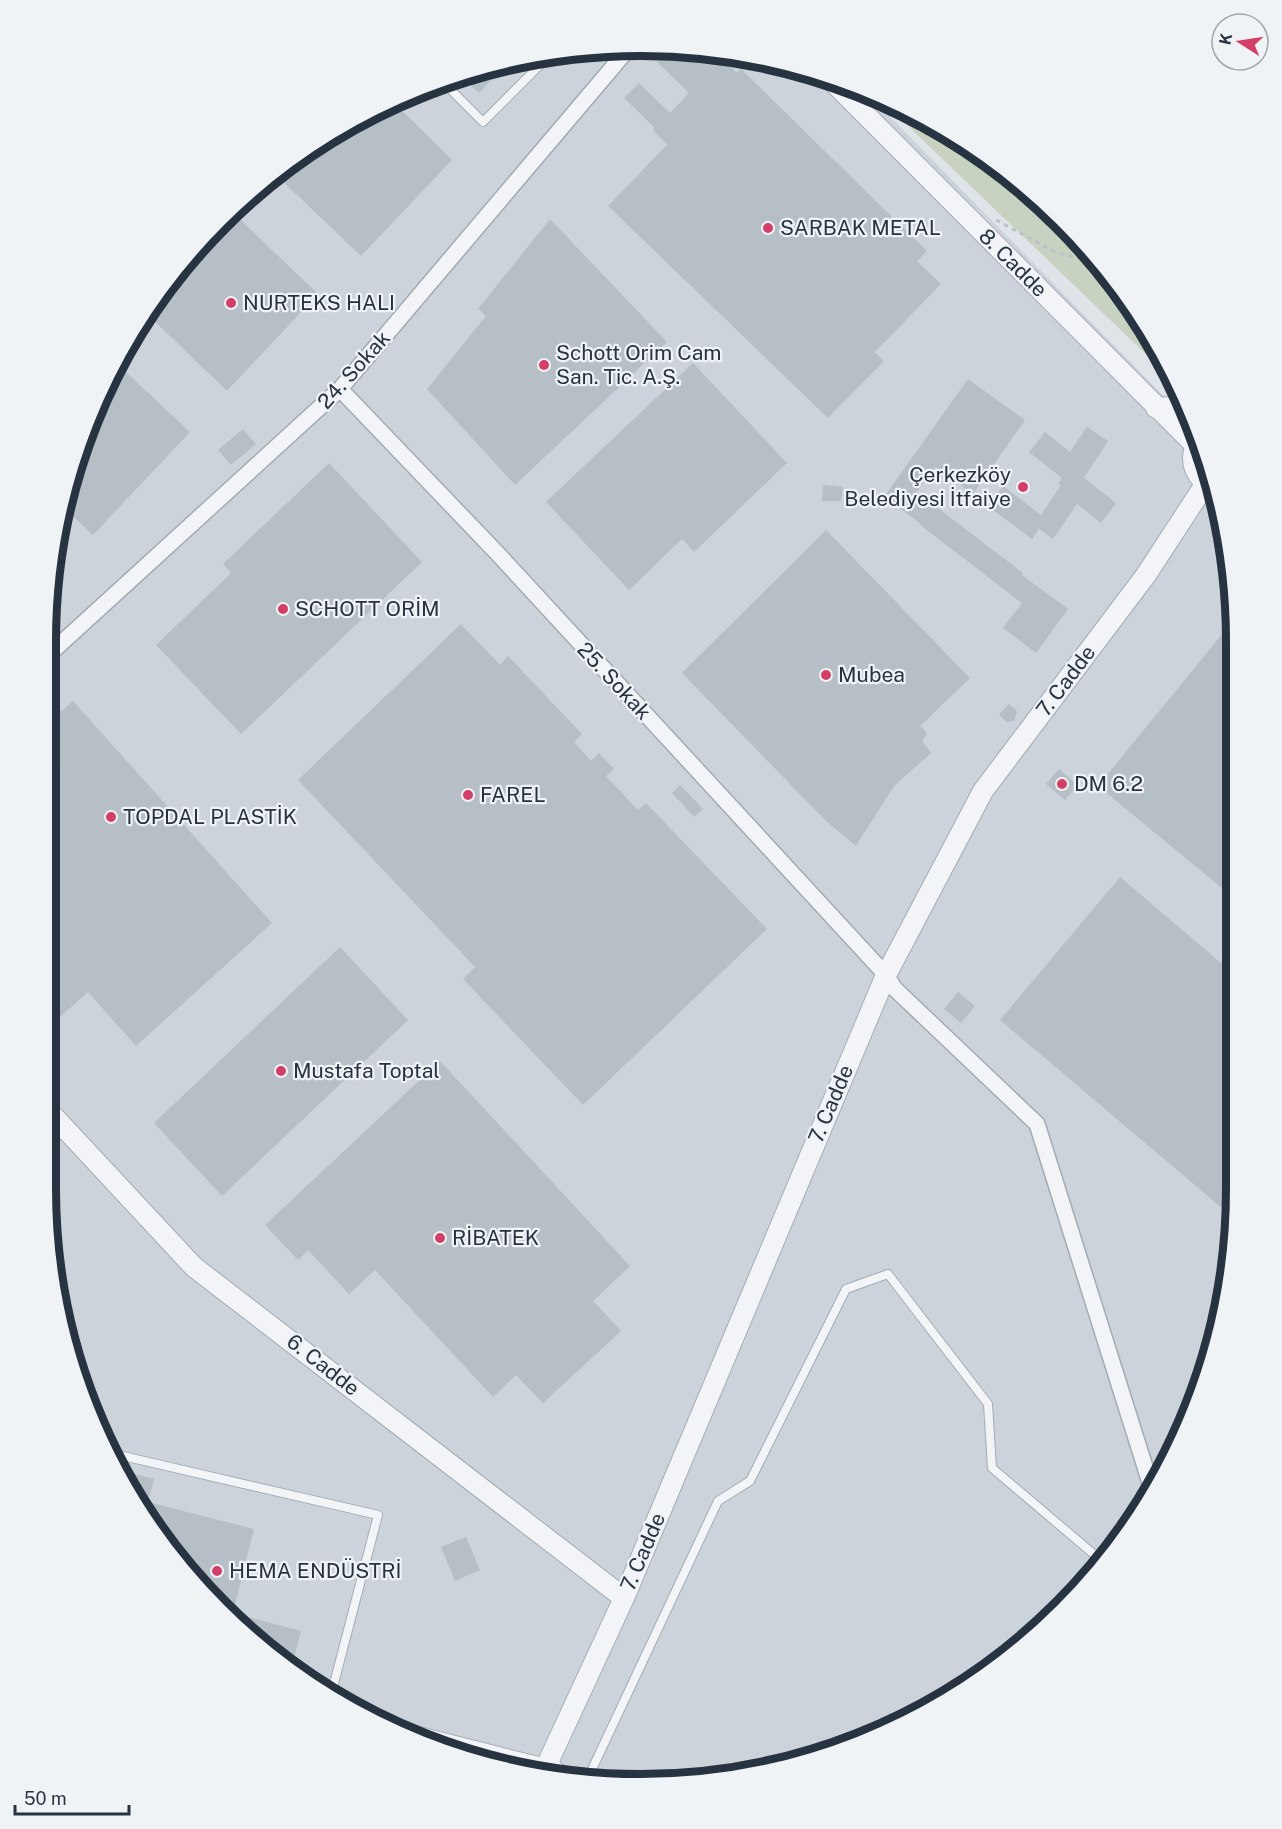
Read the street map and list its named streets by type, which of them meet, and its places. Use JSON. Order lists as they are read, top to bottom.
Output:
{
  "streets": {
    "street": [
      "8. Cadde",
      "24. Sokak",
      "25. Sokak",
      "7. Cadde",
      "6. Cadde"
    ]
  },
  "crossings": [
    ["24. Sokak", "25. Sokak"],
    ["25. Sokak", "7. Cadde"],
    ["7. Cadde", "6. Cadde"]
  ],
  "places": [
    "SARBAK METAL",
    "NURTEKS HALI",
    "Schott Orim Cam San. Tic. A.Ş.",
    "Çerkezköy Belediyesi İtfaiye",
    "SCHOTT ORİM",
    "Mubea",
    "DM 6.2",
    "FAREL",
    "TOPDAL PLASTİK",
    "Mustafa Toptal",
    "RİBATEK",
    "HEMA ENDÜSTRİ"
  ],
  "scale_bar": "50 m",
  "north": "left"
}
